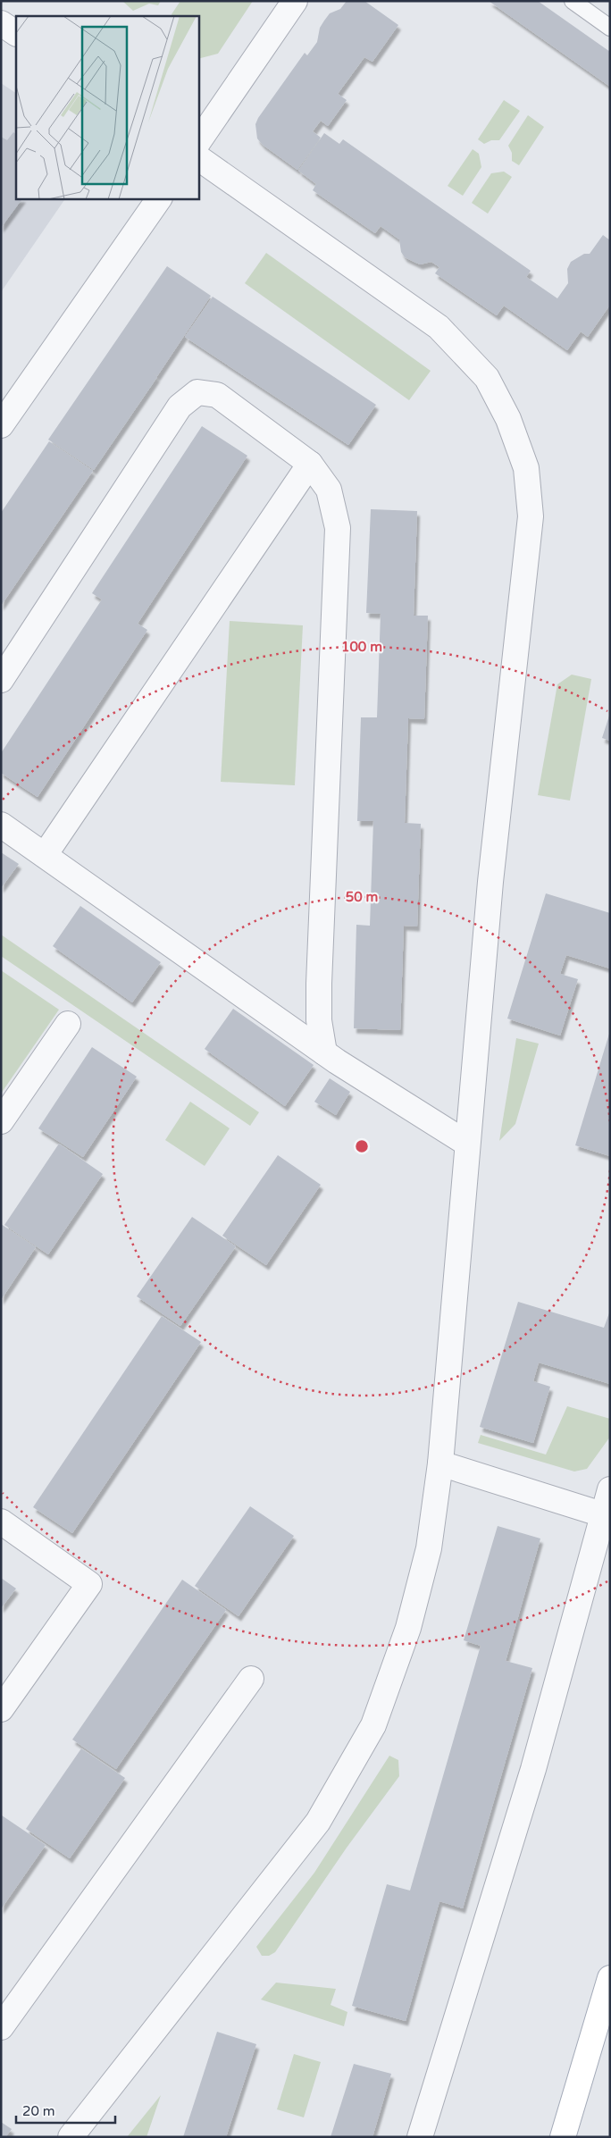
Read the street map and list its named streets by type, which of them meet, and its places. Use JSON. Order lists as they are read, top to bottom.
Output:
{
  "scale_bar": "20 m",
  "rings": ["100 m", "50 m"]
}
